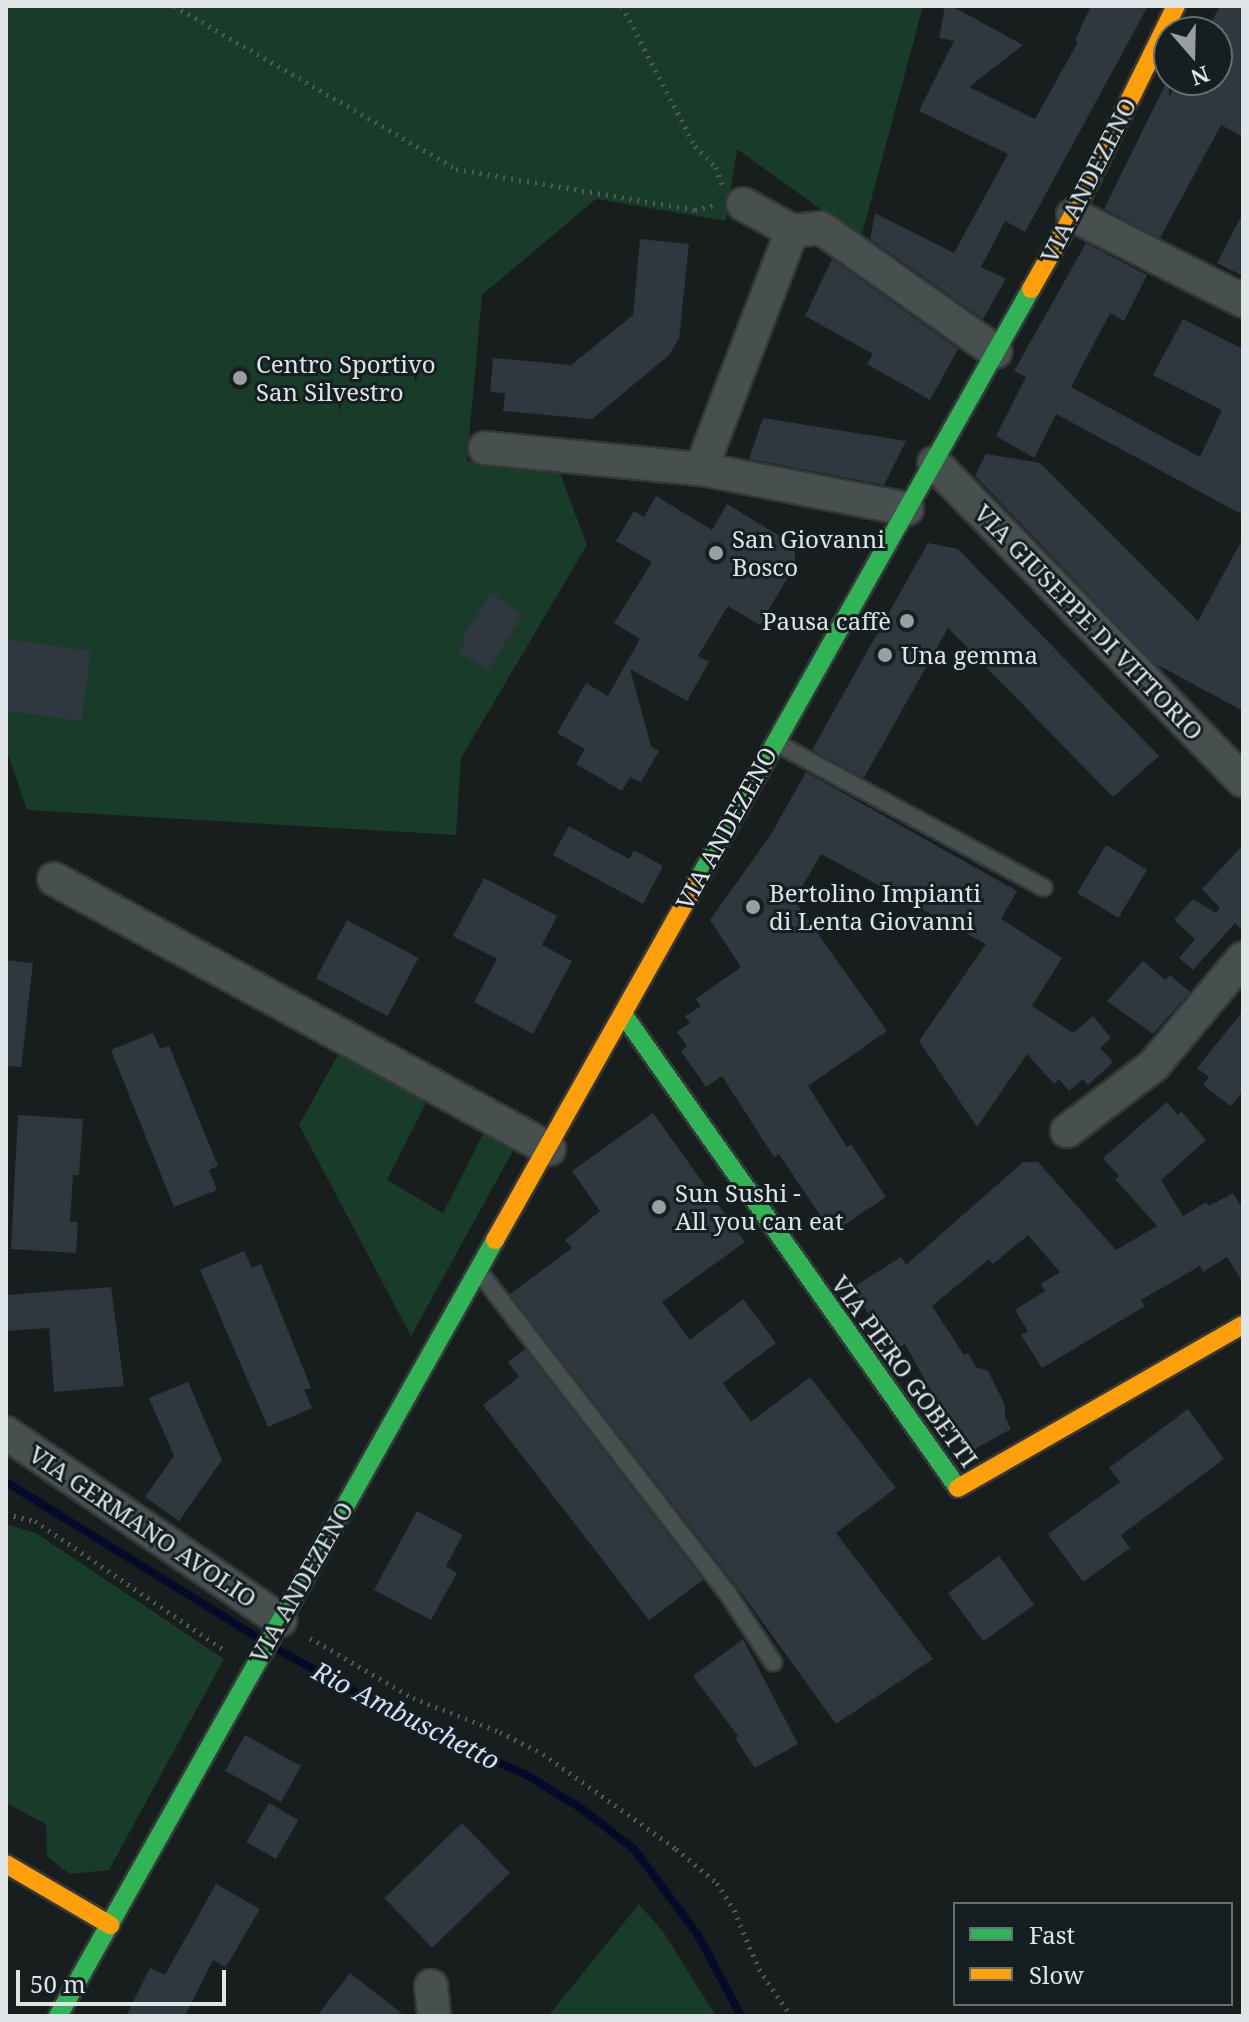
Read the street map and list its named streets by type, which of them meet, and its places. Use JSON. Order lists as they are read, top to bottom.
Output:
{
  "streets": {
    "main road": ["VIA ANDEZENO", "VIA PIERO GOBETTI"],
    "street": ["VIA GIUSEPPE DI VITTORIO", "VIA GERMANO AVOLIO"]
  },
  "crossings": [
    ["VIA ANDEZENO", "VIA GIUSEPPE DI VITTORIO"],
    ["VIA ANDEZENO", "VIA PIERO GOBETTI"],
    ["VIA ANDEZENO", "VIA GERMANO AVOLIO"]
  ],
  "water": ["Rio Ambuschetto"],
  "places": [
    "Centro Sportivo San Silvestro",
    "San Giovanni Bosco",
    "Pausa caffè",
    "Una gemma",
    "Bertolino Impianti di Lenta Giovanni",
    "Sun Sushi - All you can eat"
  ],
  "legend": ["Fast", "Slow"],
  "scale_bar": "50 m",
  "north": "bottom"
}
